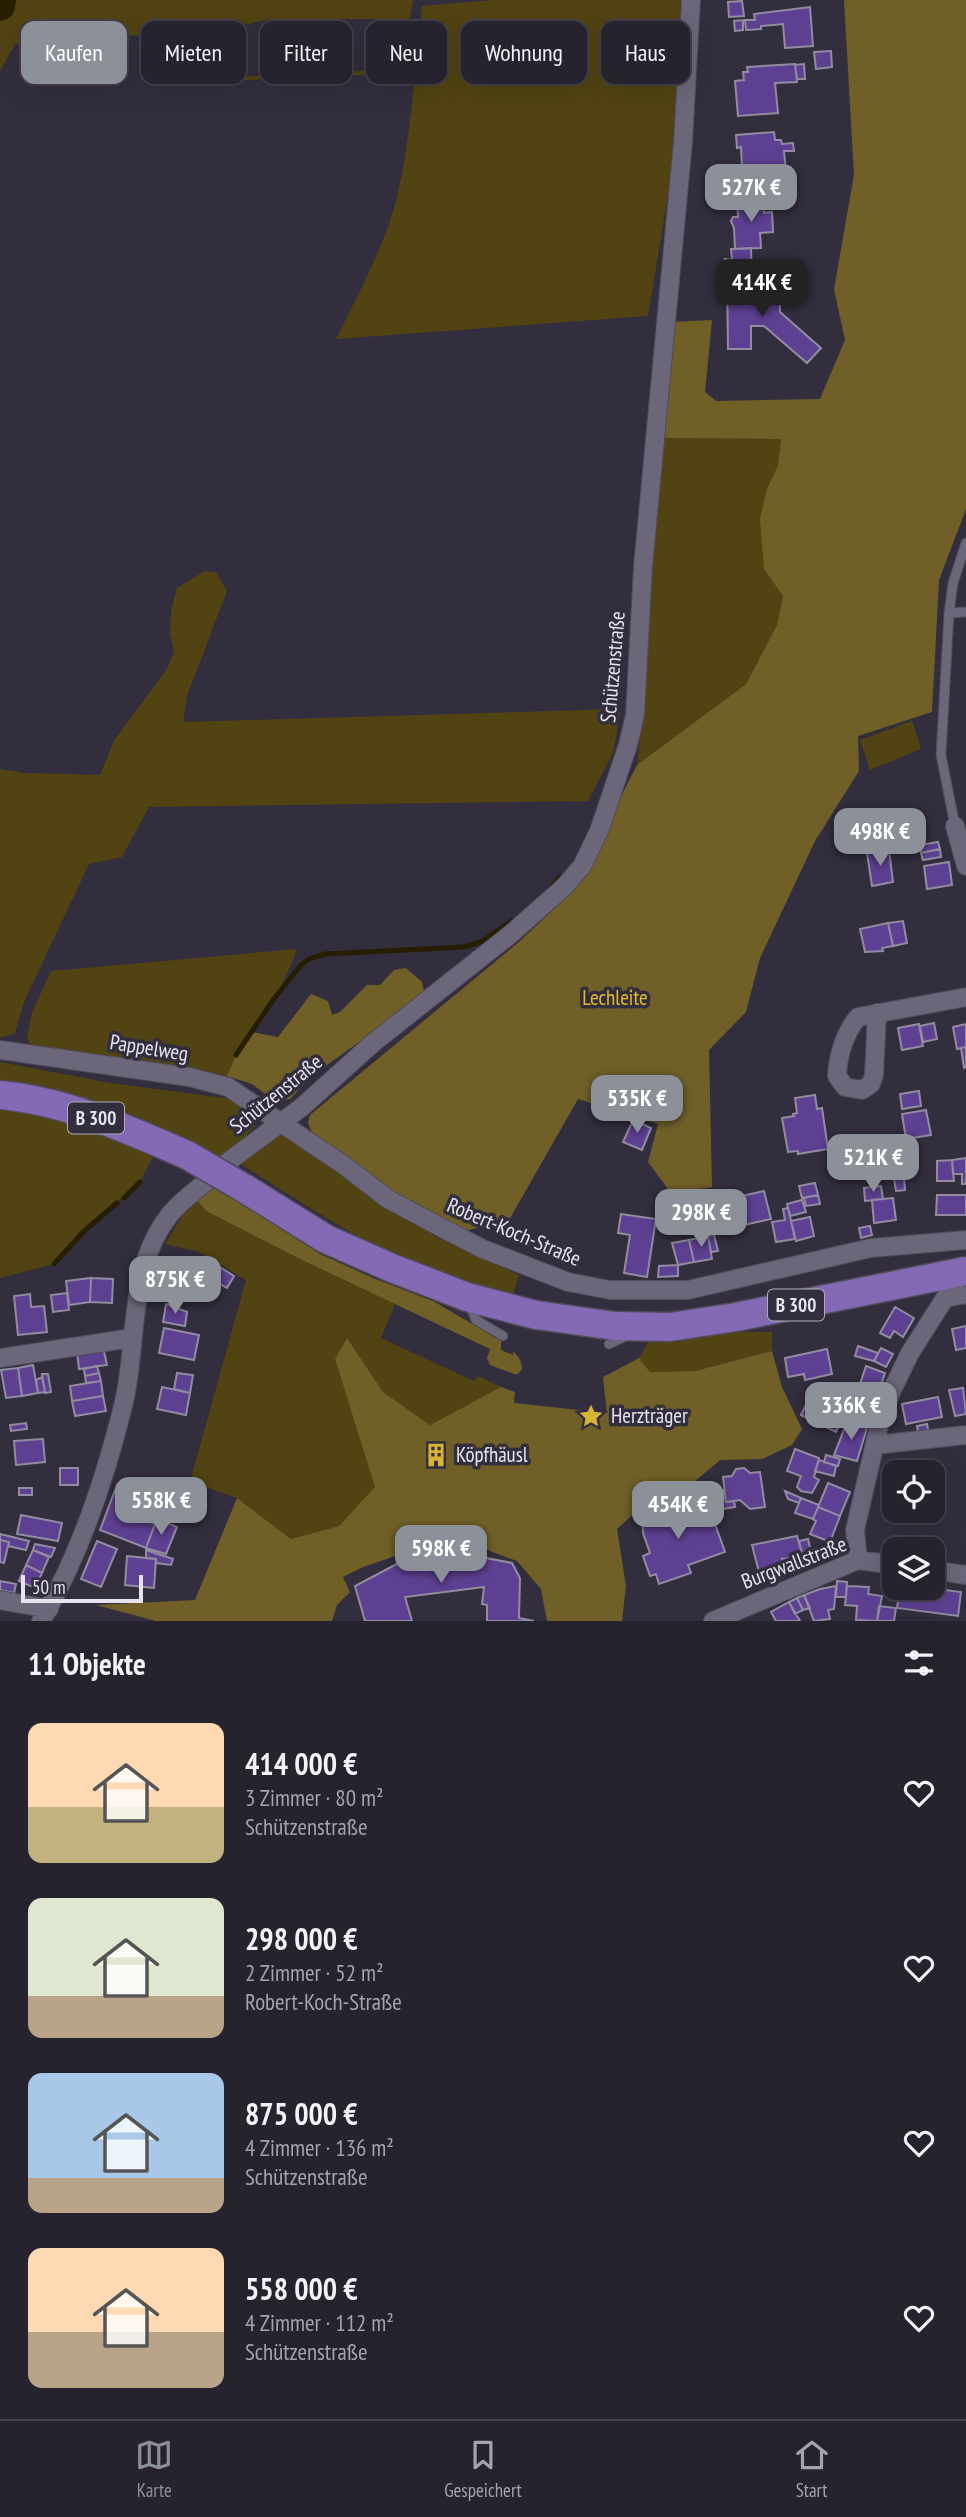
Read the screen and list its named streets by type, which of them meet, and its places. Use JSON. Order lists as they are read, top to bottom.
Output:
{
  "streets": {
    "main road": ["B 300"],
    "street": [
      "Schützenstraße",
      "Pappelweg",
      "Robert-Koch-Straße",
      "Burgwallstraße"
    ]
  },
  "crossings": [
    ["Schützenstraße", "Pappelweg"],
    ["Schützenstraße", "Robert-Koch-Straße"],
    ["Pappelweg", "Robert-Koch-Straße"]
  ],
  "parks": ["Lechleite"],
  "places": {
    "place": ["Herzträger"],
    "building": ["Köpfhäusl"]
  },
  "scale_bar": "50 m",
  "page": {
    "chip": [
      "Kaufen",
      "Mieten",
      "Filter",
      "Neu",
      "Wohnung",
      "Haus"
    ],
    "price": [
      "527K €",
      "414K €",
      "498K €",
      "535K €",
      "521K €",
      "298K €",
      "875K €",
      "336K €",
      "558K €",
      "454K €",
      "598K €"
    ],
    "scale": "50 m",
    "heading": "11 Objekte",
    "list": [
      {
        "name": "414 000 €",
        "note": "3 Zimmer · 80 m² · Schützenstraße"
      },
      {
        "name": "298 000 €",
        "note": "2 Zimmer · 52 m² · Robert-Koch-Straße"
      },
      {
        "name": "875 000 €",
        "note": "4 Zimmer · 136 m² · Schützenstraße"
      },
      {
        "name": "558 000 €",
        "note": "4 Zimmer · 112 m² · Schützenstraße"
      }
    ],
    "tabs": ["Karte", "Gespeichert", "Start"]
  }
}
